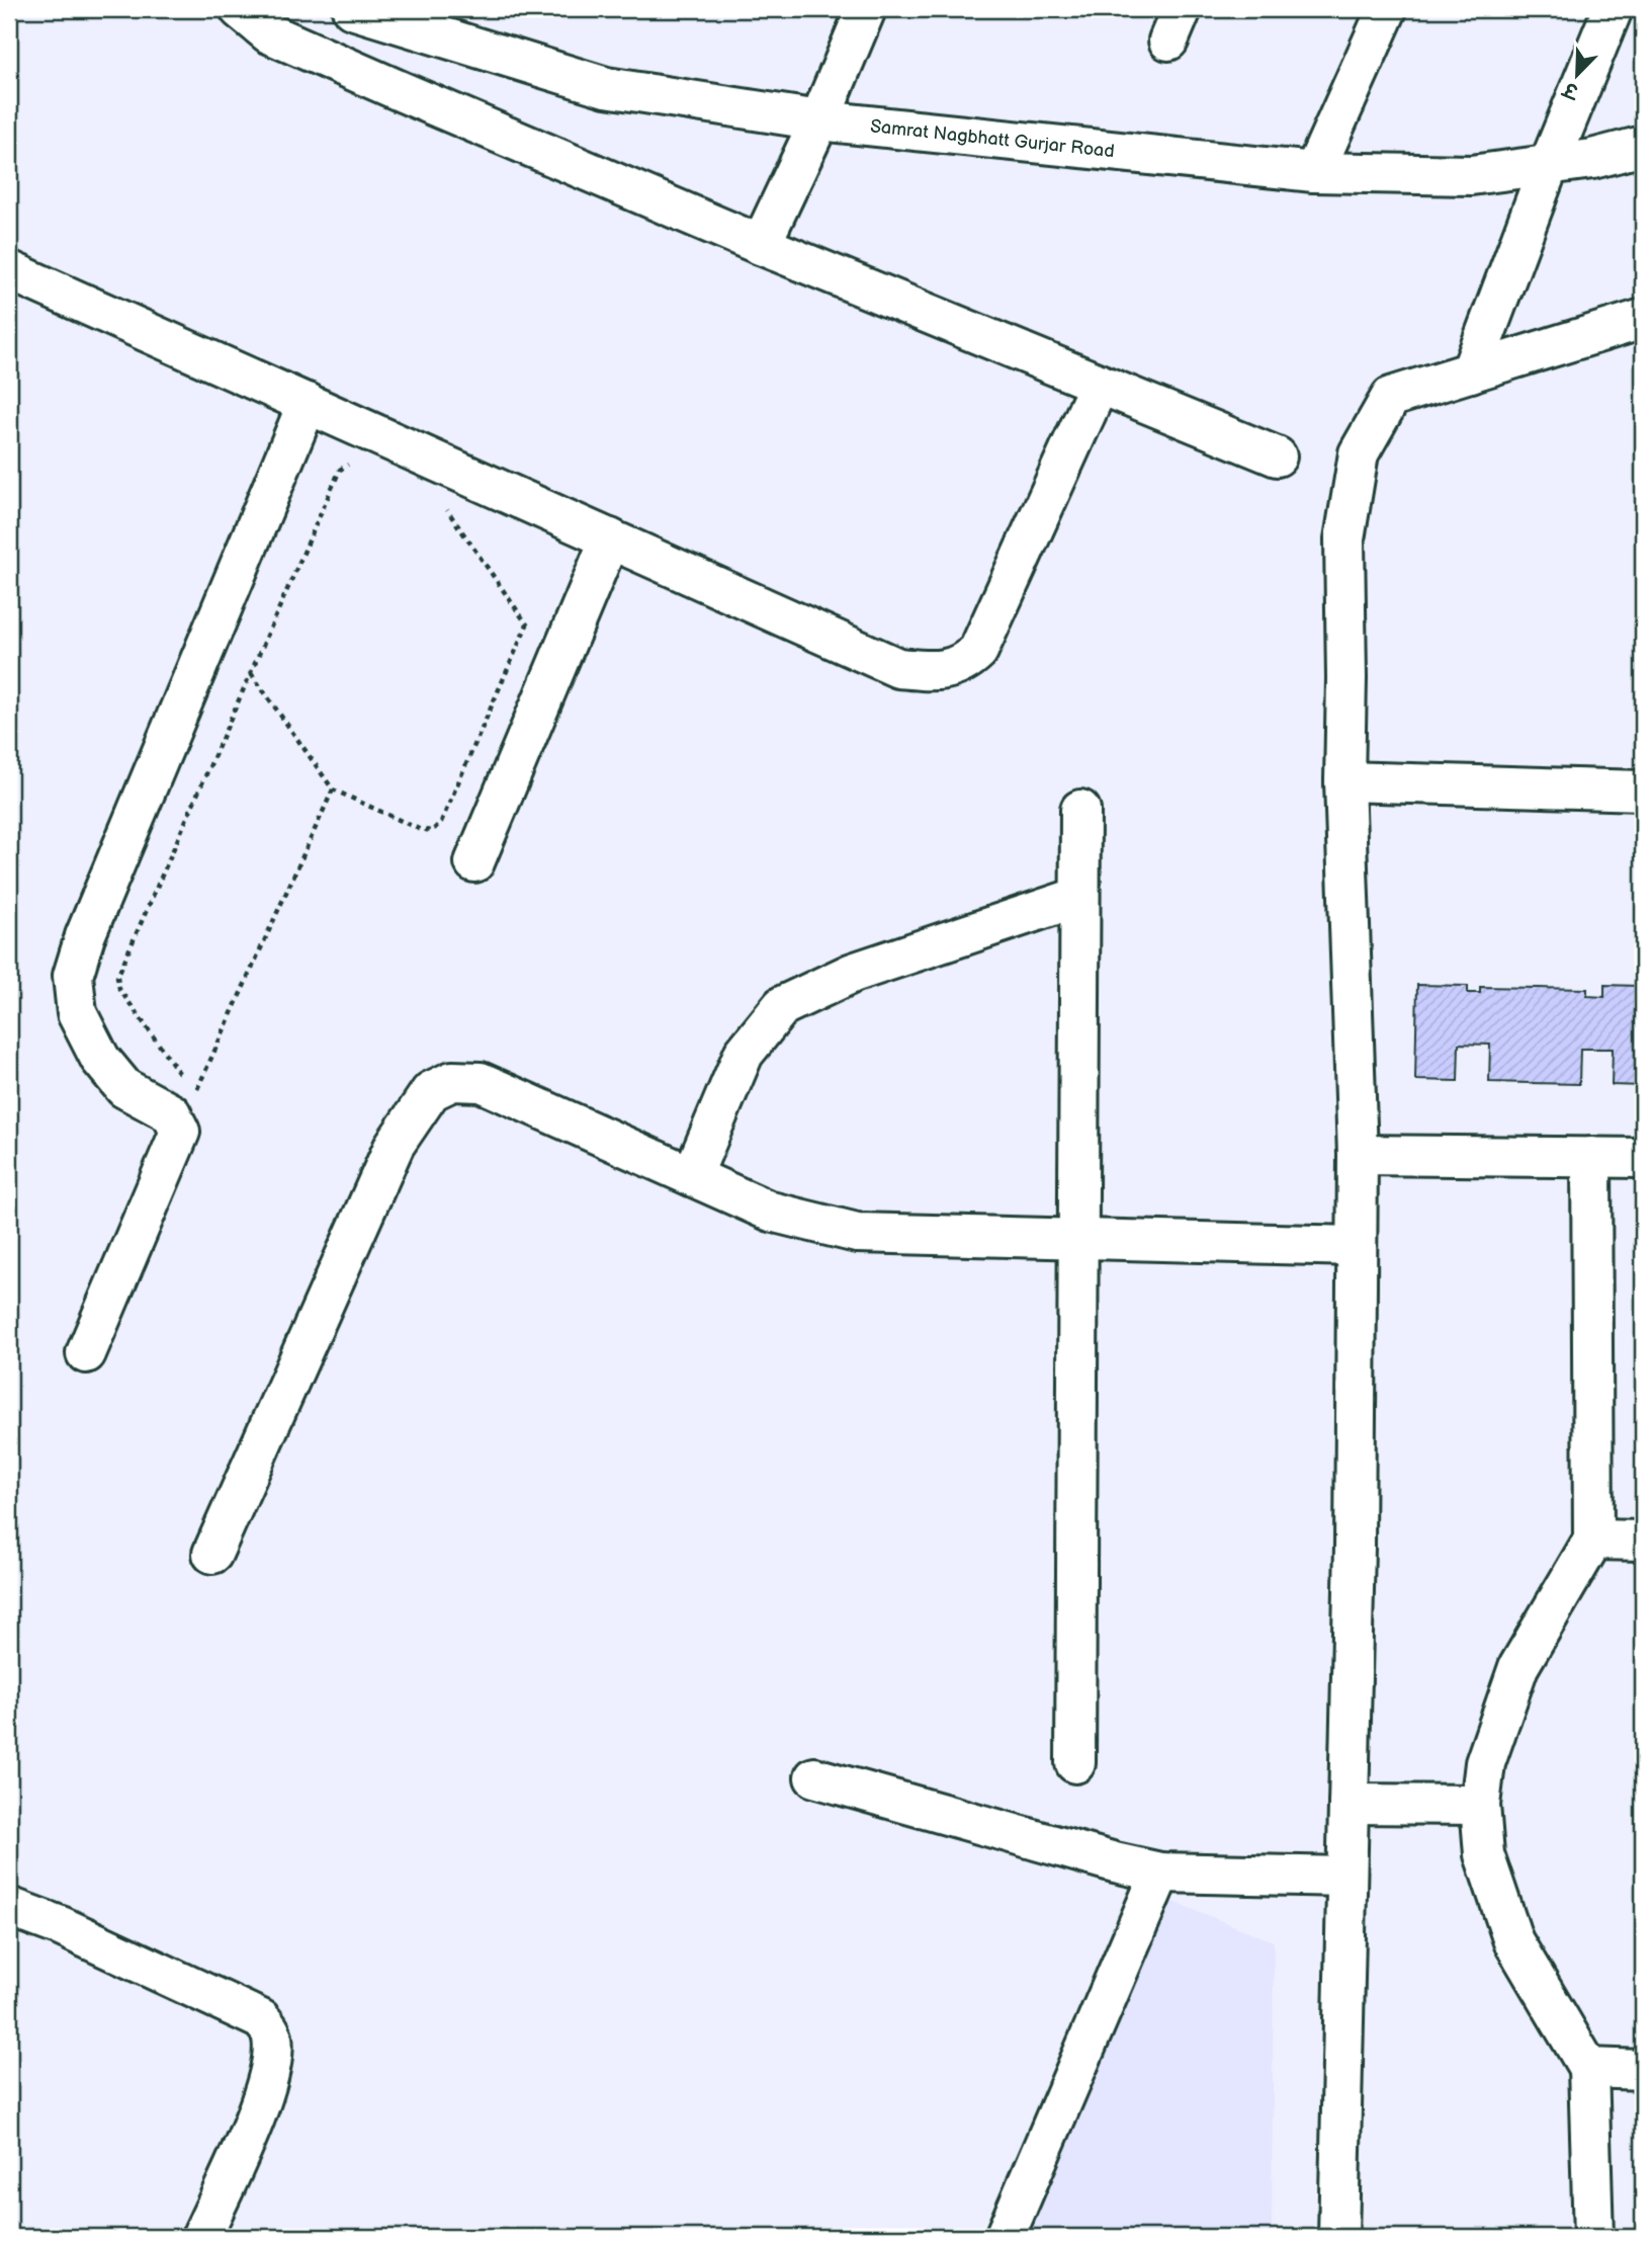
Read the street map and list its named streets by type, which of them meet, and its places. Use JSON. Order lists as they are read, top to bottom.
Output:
{
  "streets": {
    "street": ["Samrat Nagbhatt Gurjar Road"]
  },
  "north": "bottom left"
}
